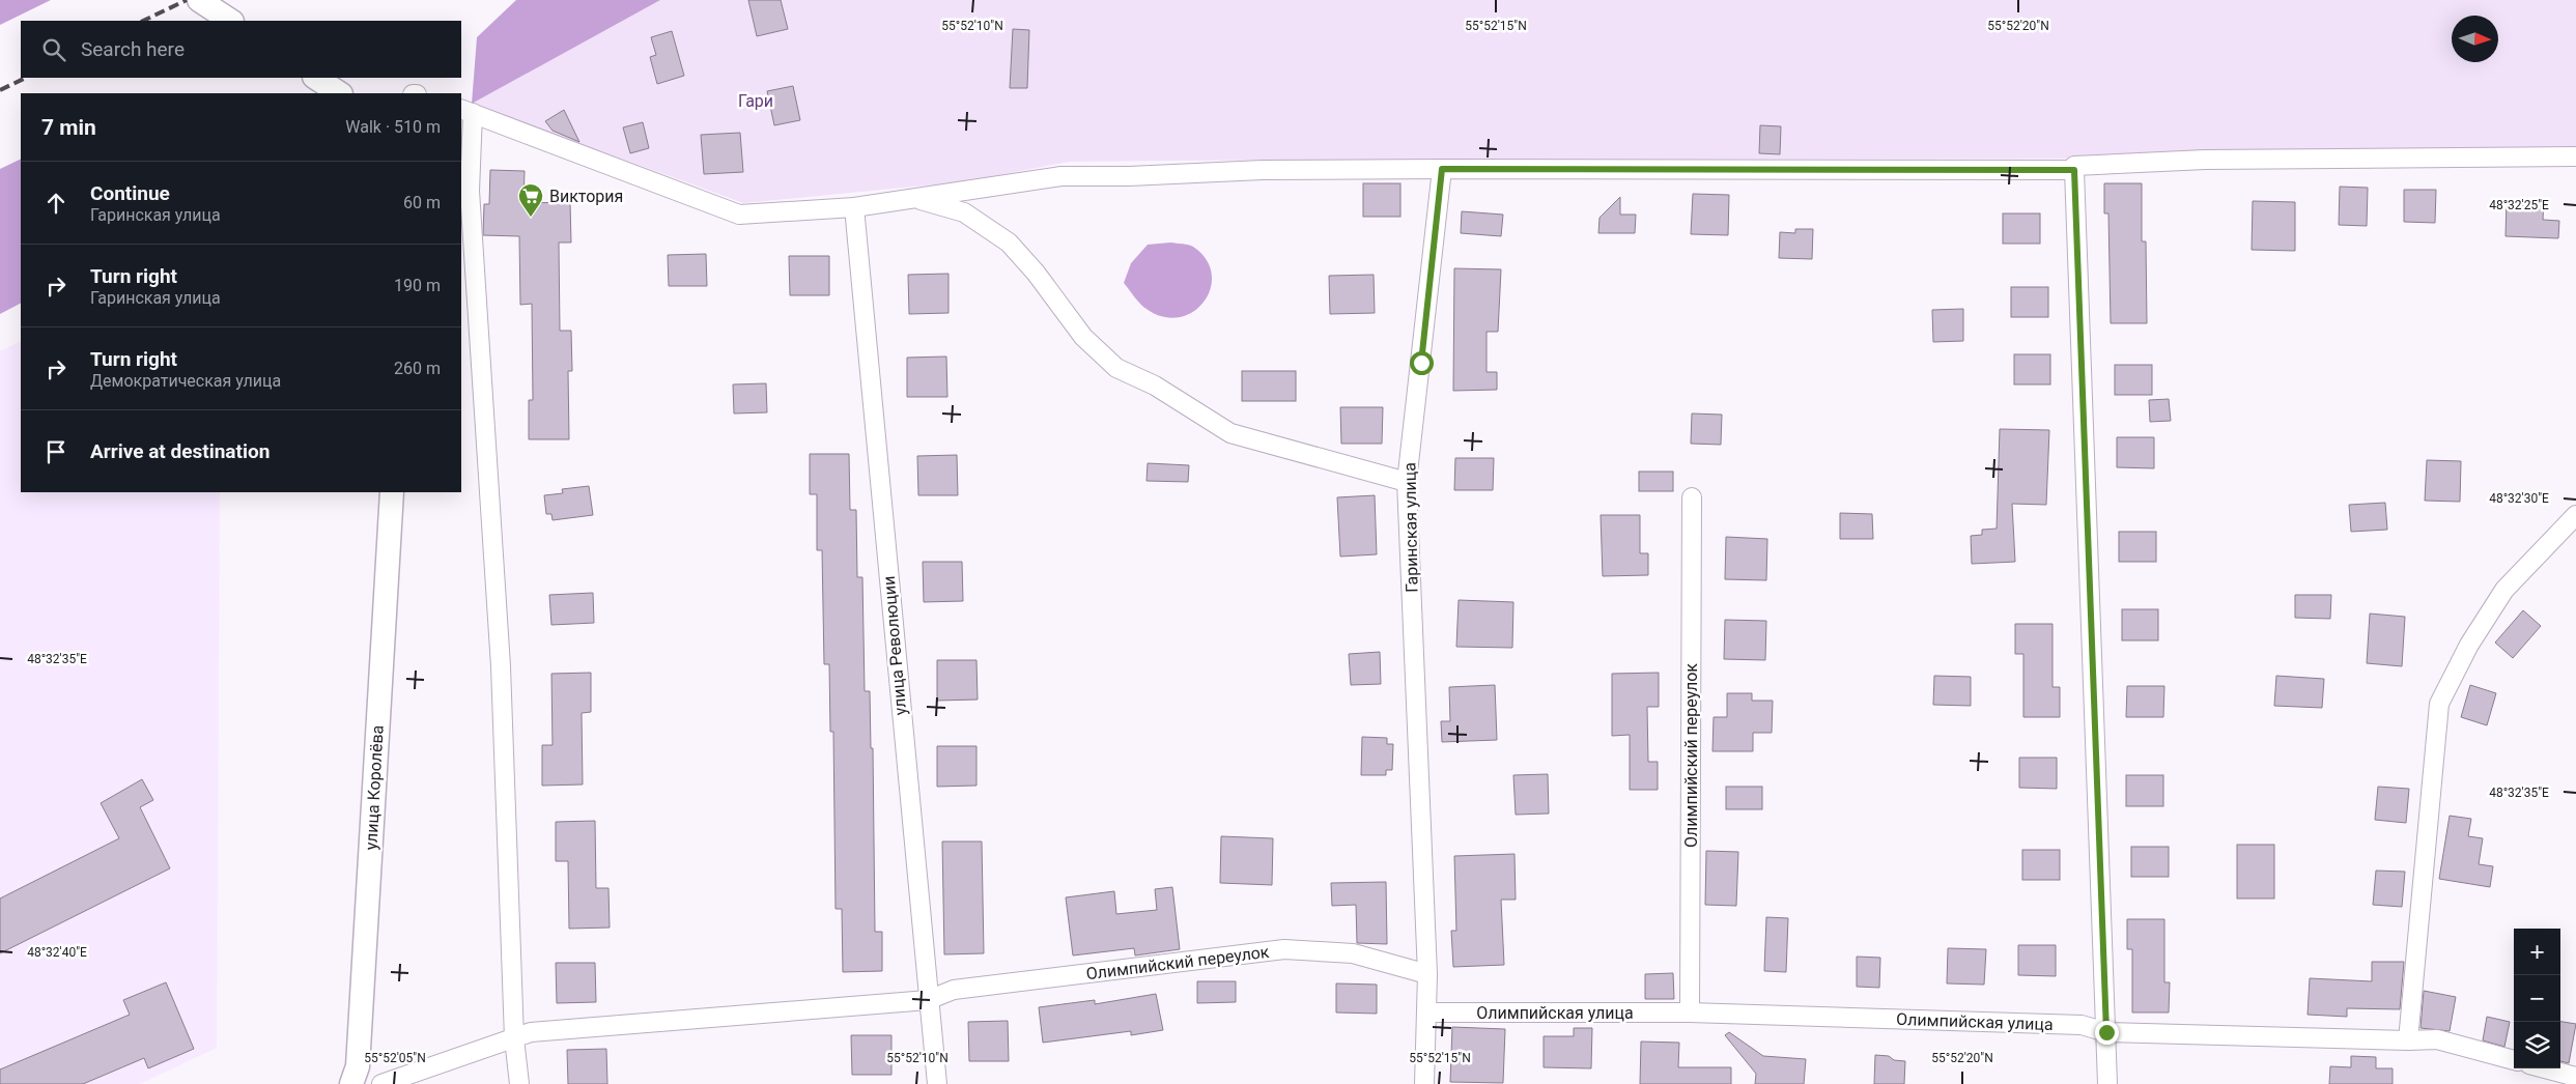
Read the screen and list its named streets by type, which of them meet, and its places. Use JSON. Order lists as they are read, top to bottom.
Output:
{
  "streets": {
    "street": [
      "Гаринская улица",
      "улица Революции",
      "Олимпийский переулок",
      "улица Королёва",
      "Олимпийская улица"
    ]
  },
  "crossings": [
    ["Гаринская улица", "Олимпийский переулок"],
    ["Гаринская улица", "Олимпийская улица"],
    ["улица Революции", "Олимпийский переулок"],
    ["Олимпийский переулок", "Олимпийская улица"]
  ],
  "parks": ["Гари"],
  "places": {
    "supermarket": ["Виктория"]
  },
  "north": "right",
  "page": {
    "search": "Search here",
    "heading": ["7 min", "Walk · 510 m"],
    "list": [
      ["Continue", "Гаринская улица", "60 m"],
      ["Turn right", "Гаринская улица", "190 m"],
      ["Turn right", "Демократическая улица", "260 m"],
      "Arrive at destination"
    ],
    "map_buttons": ["+", "−"]
  },
  "coordinates": [
    "55°52'10\"N",
    "55°52'15\"N",
    "55°52'20\"N",
    "48°32'25\"E",
    "48°32'30\"E",
    "48°32'35\"E",
    "48°32'40\"E",
    "55°52'05\"N"
  ]
}
